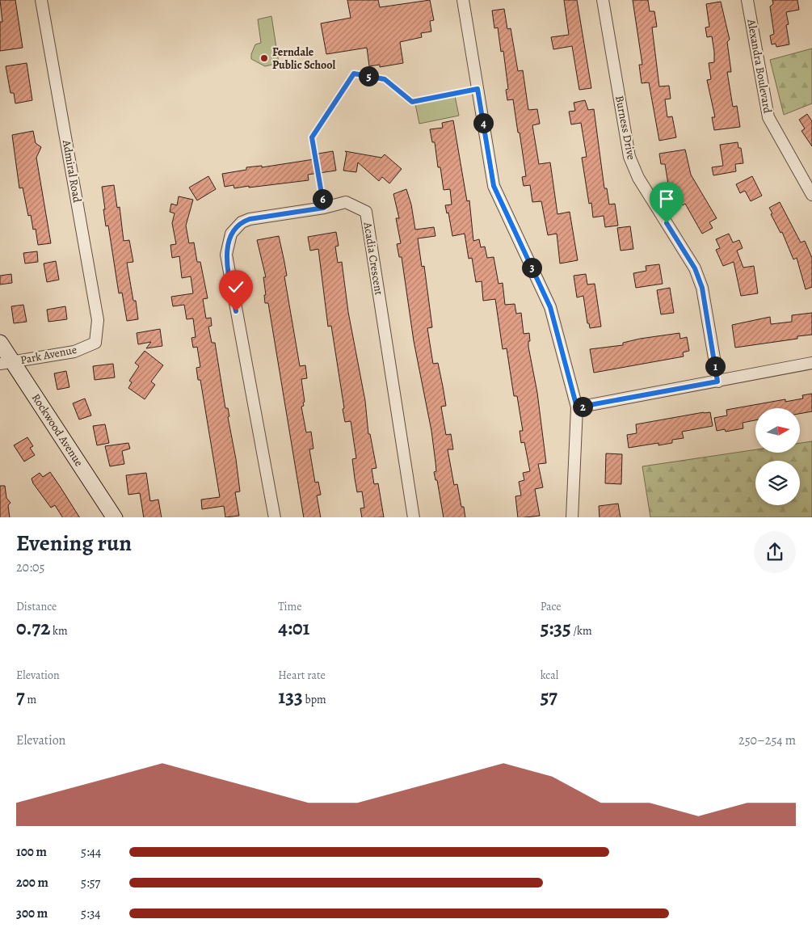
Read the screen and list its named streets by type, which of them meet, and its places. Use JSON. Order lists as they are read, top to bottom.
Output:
{
  "streets": {
    "street": [
      "Alexandra Boulevard",
      "Burness Drive",
      "Admiral Road",
      "Acadia Crescent",
      "Park Avenue",
      "Rockwood Avenue"
    ]
  },
  "crossings": [
    ["Admiral Road", "Park Avenue"],
    ["Park Avenue", "Rockwood Avenue"]
  ],
  "places": ["Ferndale Public School"],
  "north": "right",
  "page": {
    "pins": [
      "5",
      "4",
      "6",
      "3",
      "1",
      "2"
    ],
    "heading": ["Evening run", "20:05"],
    "stats": [
      ["Distance", "0.72 km"],
      ["Time", "4:01"],
      ["Pace", "5:35 /km"],
      ["Elevation", "7 m"],
      ["Heart rate", "133 bpm"],
      ["kcal", "57"]
    ],
    "chart": ["Elevation", "250–254 m"],
    "list": [
      {
        "name": "100 m",
        "note": "5:44"
      },
      {
        "name": "200 m",
        "note": "5:57"
      },
      {
        "name": "300 m",
        "note": "5:34"
      }
    ]
  }
}
